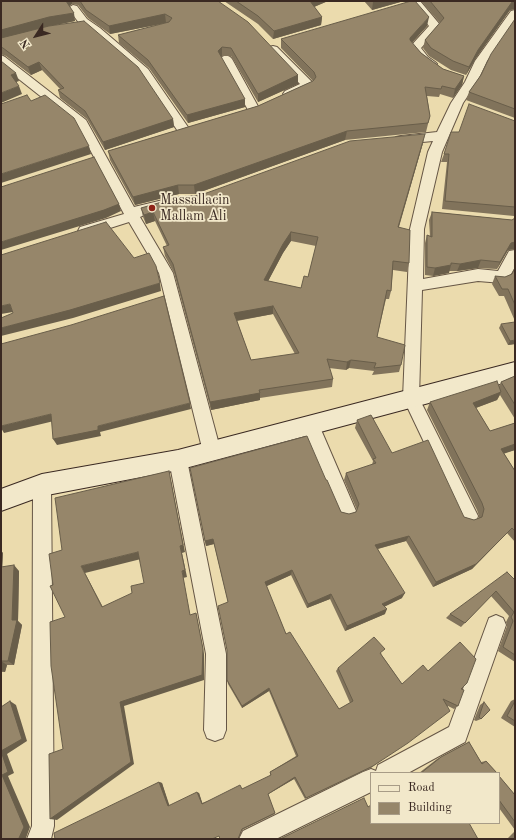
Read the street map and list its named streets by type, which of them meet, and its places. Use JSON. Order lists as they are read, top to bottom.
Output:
{
  "places": ["Massallacin Mallam Ali"],
  "legend": ["Road", "Building"],
  "north": "bottom left"
}
